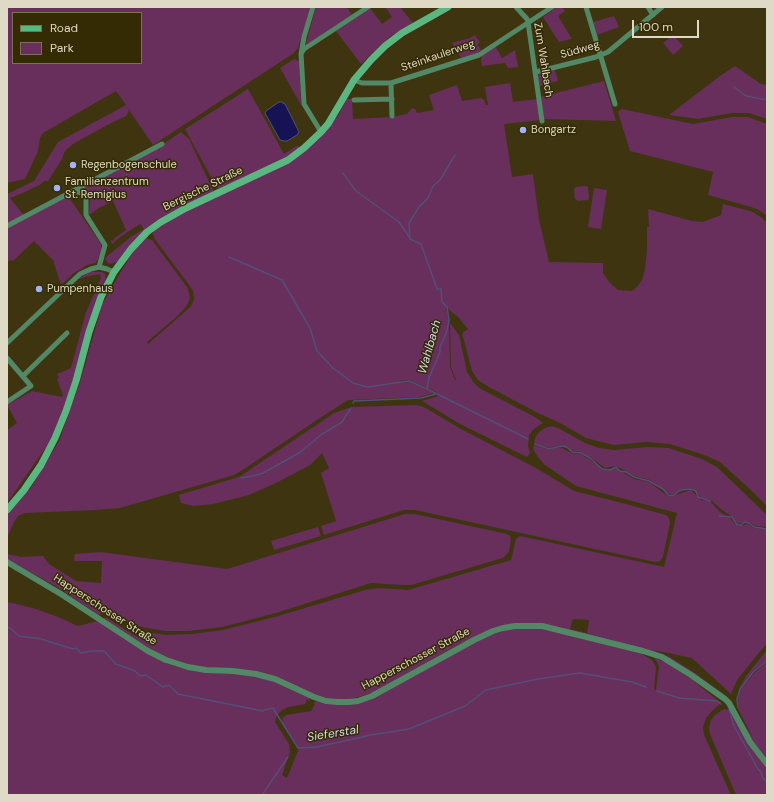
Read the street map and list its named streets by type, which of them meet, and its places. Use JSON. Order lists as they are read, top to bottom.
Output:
{
  "streets": {
    "main road": ["Bergische Straße"],
    "street": [
      "Südweg",
      "Steinkaulerweg",
      "Zum Wahlbach",
      "Happerschosser Straße"
    ]
  },
  "crossings": [
    ["Südweg", "Zum Wahlbach"],
    ["Steinkaulerweg", "Zum Wahlbach"],
    ["Steinkaulerweg", "Bergische Straße"]
  ],
  "water": ["Wahlbach", "Sieferstal"],
  "places": [
    "Bongartz",
    "Regenbogenschule",
    "Familienzentrum St. Remigius",
    "Pumpenhaus"
  ],
  "legend": ["Road", "Park"],
  "scale_bar": "100 m"
}
